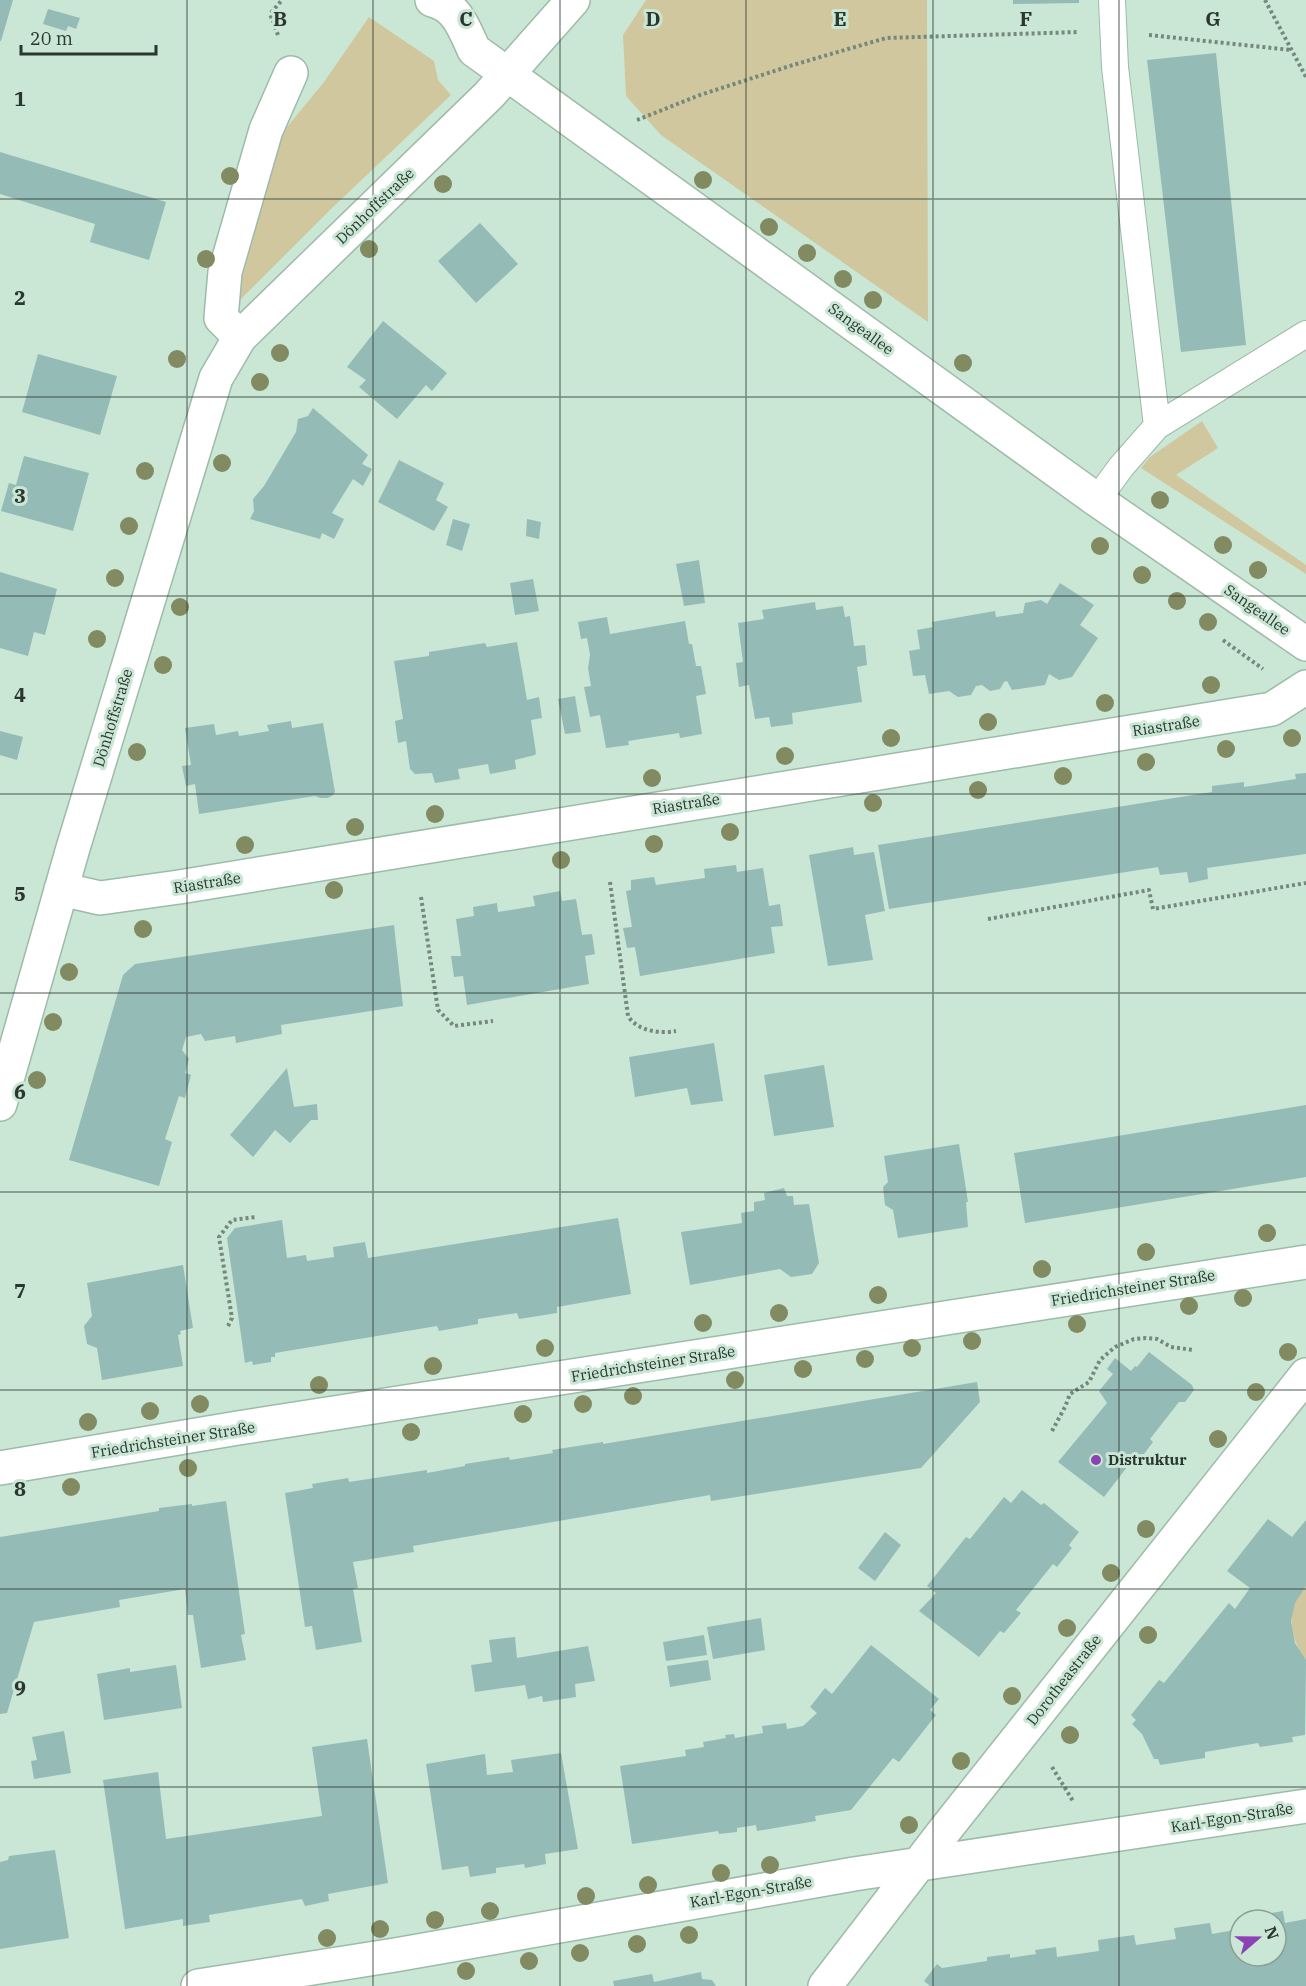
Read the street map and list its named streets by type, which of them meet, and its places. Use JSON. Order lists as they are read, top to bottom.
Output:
{
  "streets": {
    "street": [
      "Dönhoffstraße",
      "Sangeallee",
      "Riastraße",
      "Friedrichsteiner Straße",
      "Dorotheastraße",
      "Karl-Egon-Straße"
    ]
  },
  "crossings": [
    ["Dönhoffstraße", "Sangeallee"],
    ["Dönhoffstraße", "Riastraße"],
    ["Dorotheastraße", "Karl-Egon-Straße"]
  ],
  "places": ["Distruktur"],
  "scale_bar": "20 m",
  "north": "right",
  "grid": {
    "columns": [
      "B",
      "C",
      "D",
      "E",
      "F",
      "G"
    ],
    "rows": [
      "1",
      "2",
      "3",
      "4",
      "5",
      "6",
      "7",
      "8",
      "9"
    ]
  }
}
